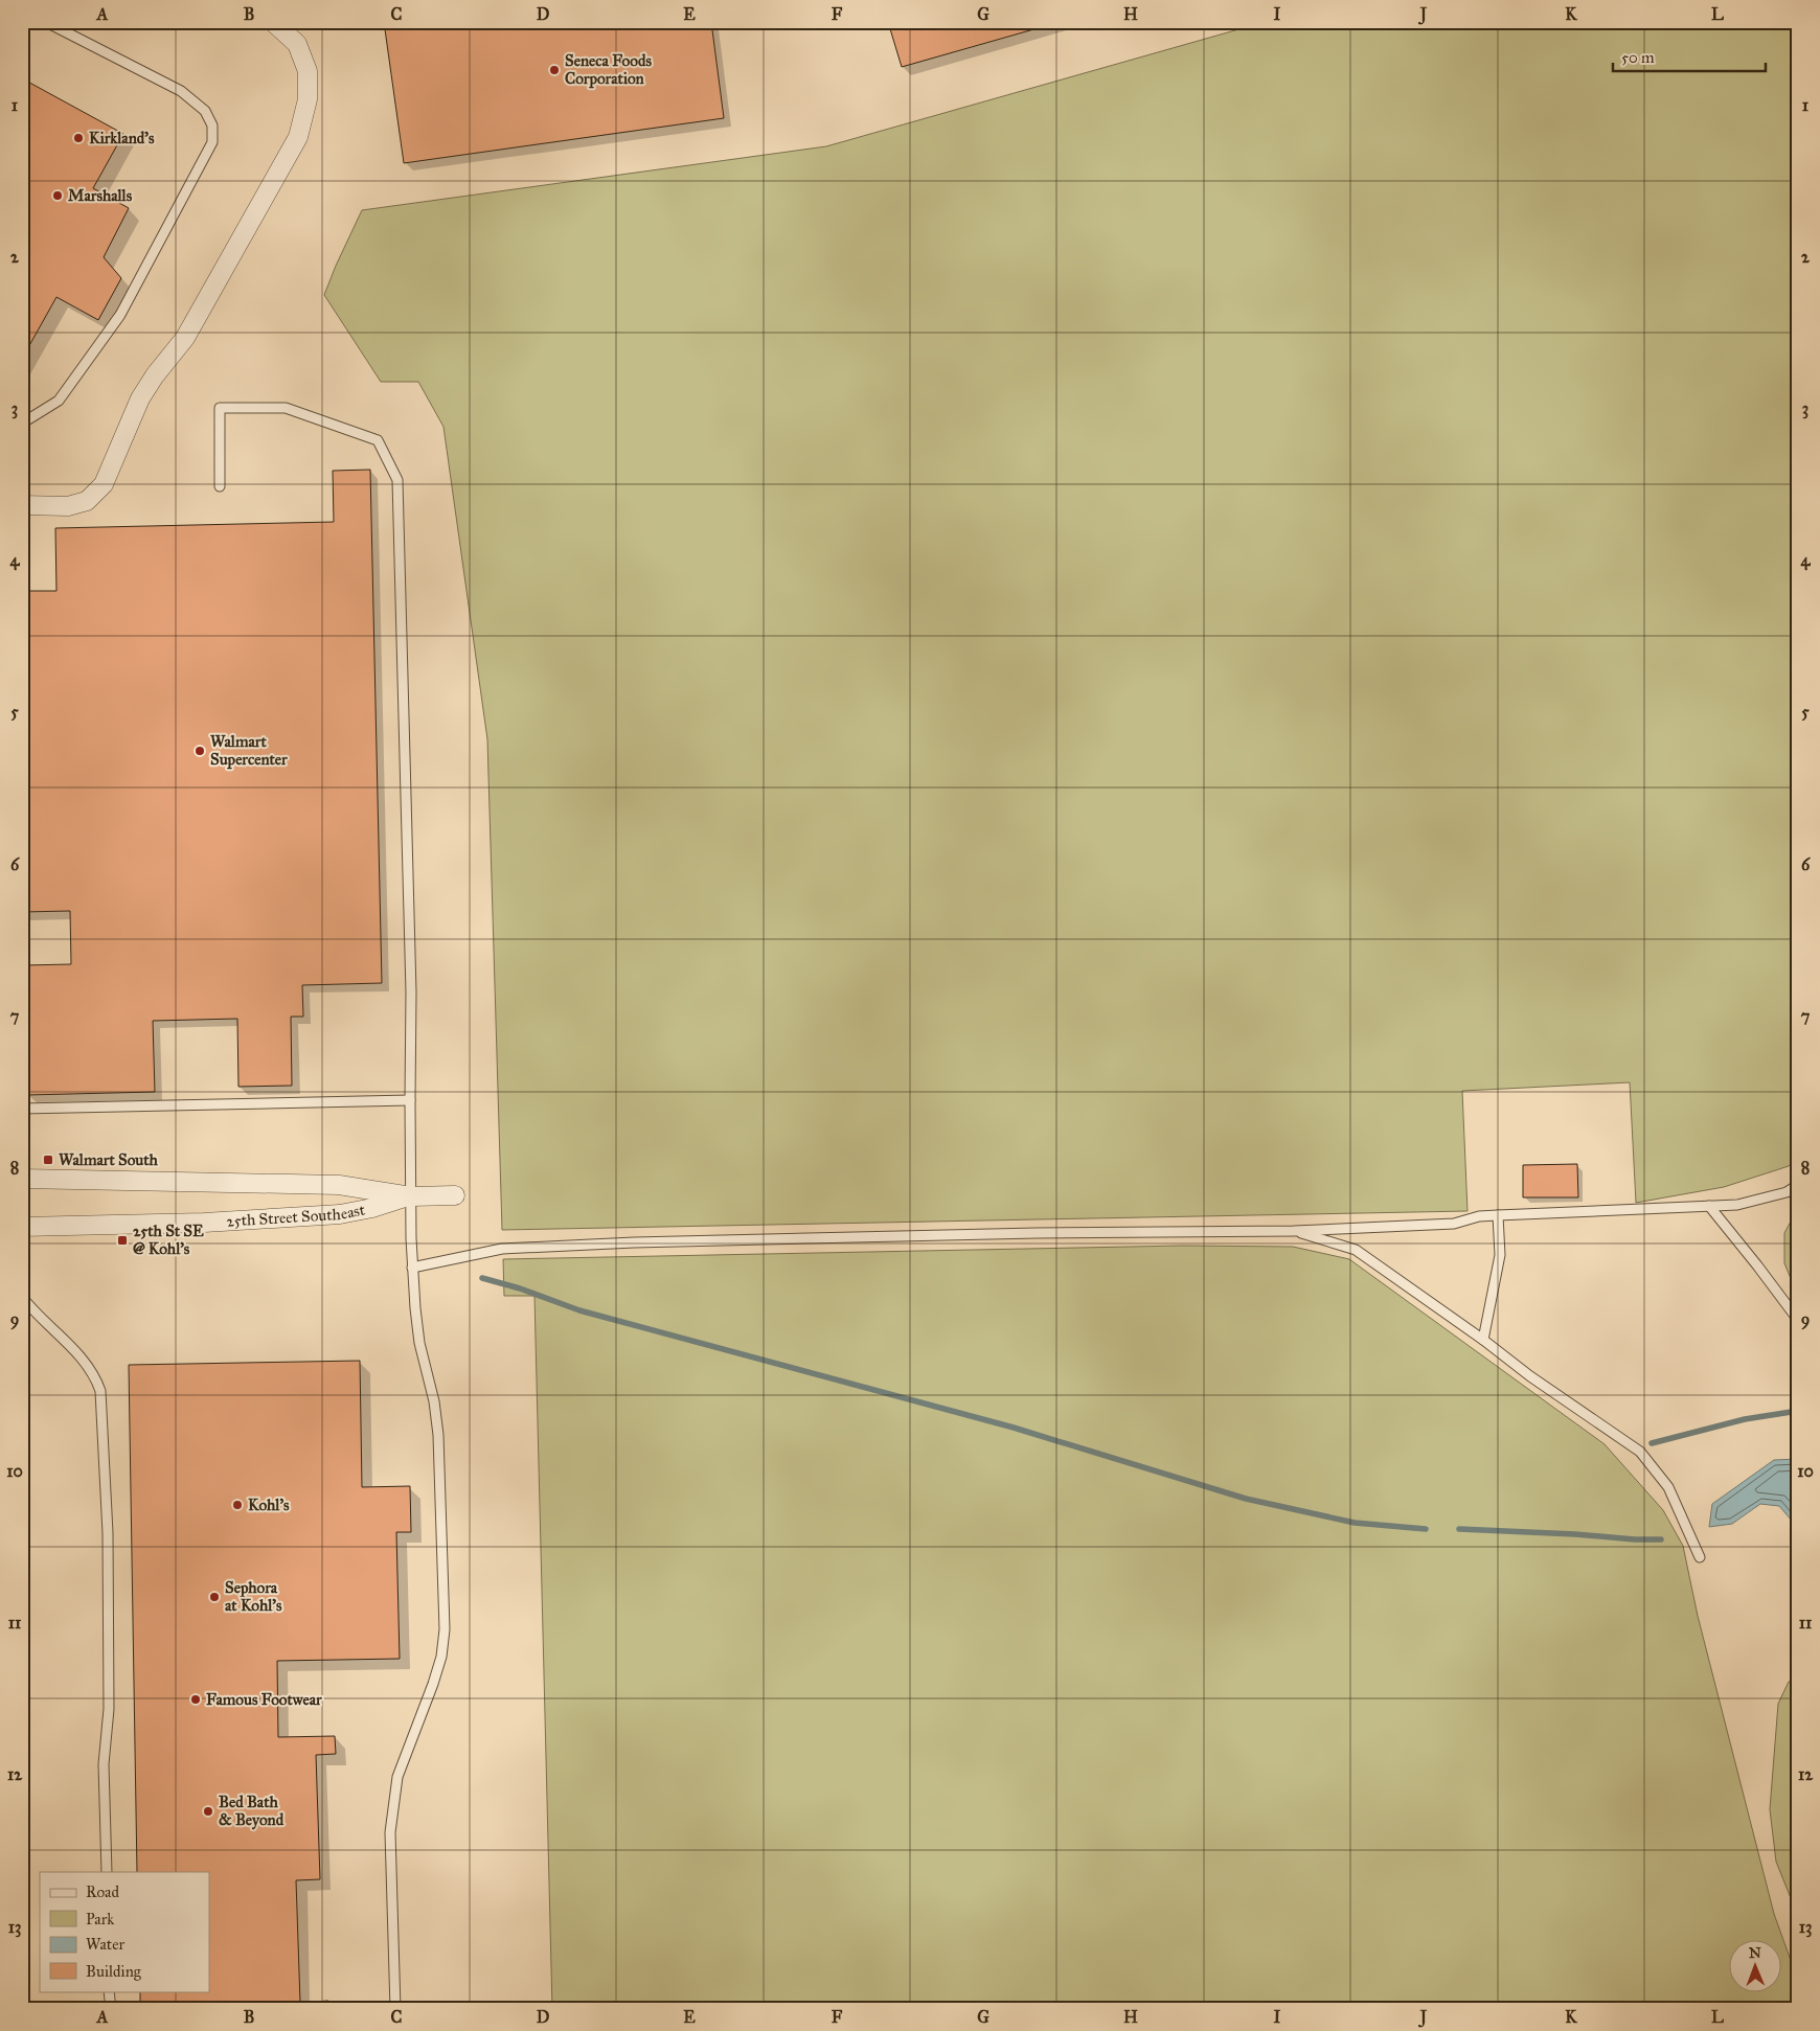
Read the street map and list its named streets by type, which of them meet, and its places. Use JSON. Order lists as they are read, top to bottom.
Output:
{
  "streets": {
    "street": ["25th Street Southeast"]
  },
  "places": {
    "other": [
      "Seneca Foods Corporation",
      "Kirkland's",
      "Marshalls",
      "Walmart Supercenter",
      "Kohl's",
      "Sephora at Kohl's",
      "Famous Footwear",
      "Bed Bath & Beyond"
    ],
    "transit": ["Walmart South", "25th St SE @ Kohl's"]
  },
  "legend": [
    "Road",
    "Park",
    "Water",
    "Building"
  ],
  "scale_bar": "50 m",
  "north": "top",
  "grid": {
    "columns": [
      "A",
      "B",
      "C",
      "D",
      "E",
      "F",
      "G",
      "H",
      "I",
      "J",
      "K",
      "L"
    ],
    "rows": [
      "1",
      "2",
      "3",
      "4",
      "5",
      "6",
      "7",
      "8",
      "9",
      "10",
      "11",
      "12",
      "13"
    ]
  }
}
